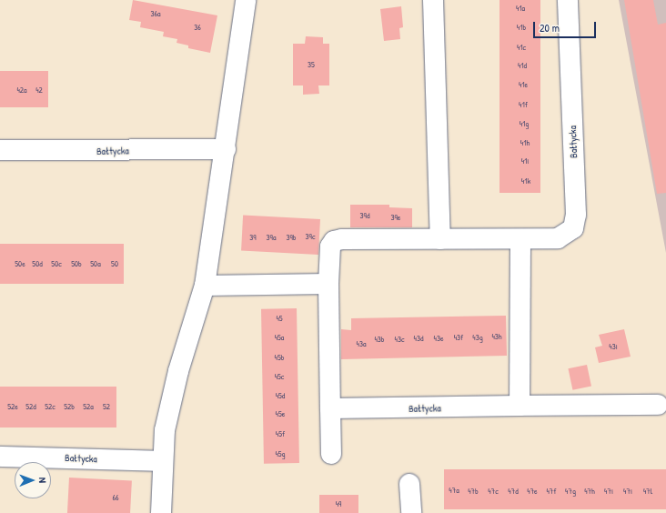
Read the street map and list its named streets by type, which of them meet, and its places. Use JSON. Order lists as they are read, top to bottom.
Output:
{
  "streets": {
    "street": ["Bałtycka"]
  },
  "house_numbers": [
    "41a",
    "36a",
    "36",
    "41b",
    "41c",
    "35",
    "41d",
    "41e",
    "42a",
    "42",
    "41f",
    "41g",
    "41h",
    "41i",
    "41k",
    "39d",
    "39e",
    "39c",
    "39",
    "39a",
    "39b",
    "50e",
    "50d",
    "50c",
    "50b",
    "50a",
    "50",
    "45",
    "43h",
    "45a",
    "43f",
    "43g",
    "43d",
    "43e",
    "43b",
    "43c",
    "43a",
    "43i",
    "45b",
    "45c",
    "45d",
    "52e",
    "52d",
    "52c",
    "52b",
    "52a",
    "52",
    "45e",
    "45f",
    "45g",
    "47a",
    "47b",
    "47c",
    "47d",
    "47e",
    "47f",
    "47g",
    "47h",
    "47i",
    "47i",
    "47l",
    "66",
    "49"
  ],
  "scale_bar": "20 m",
  "north": "right"
}
